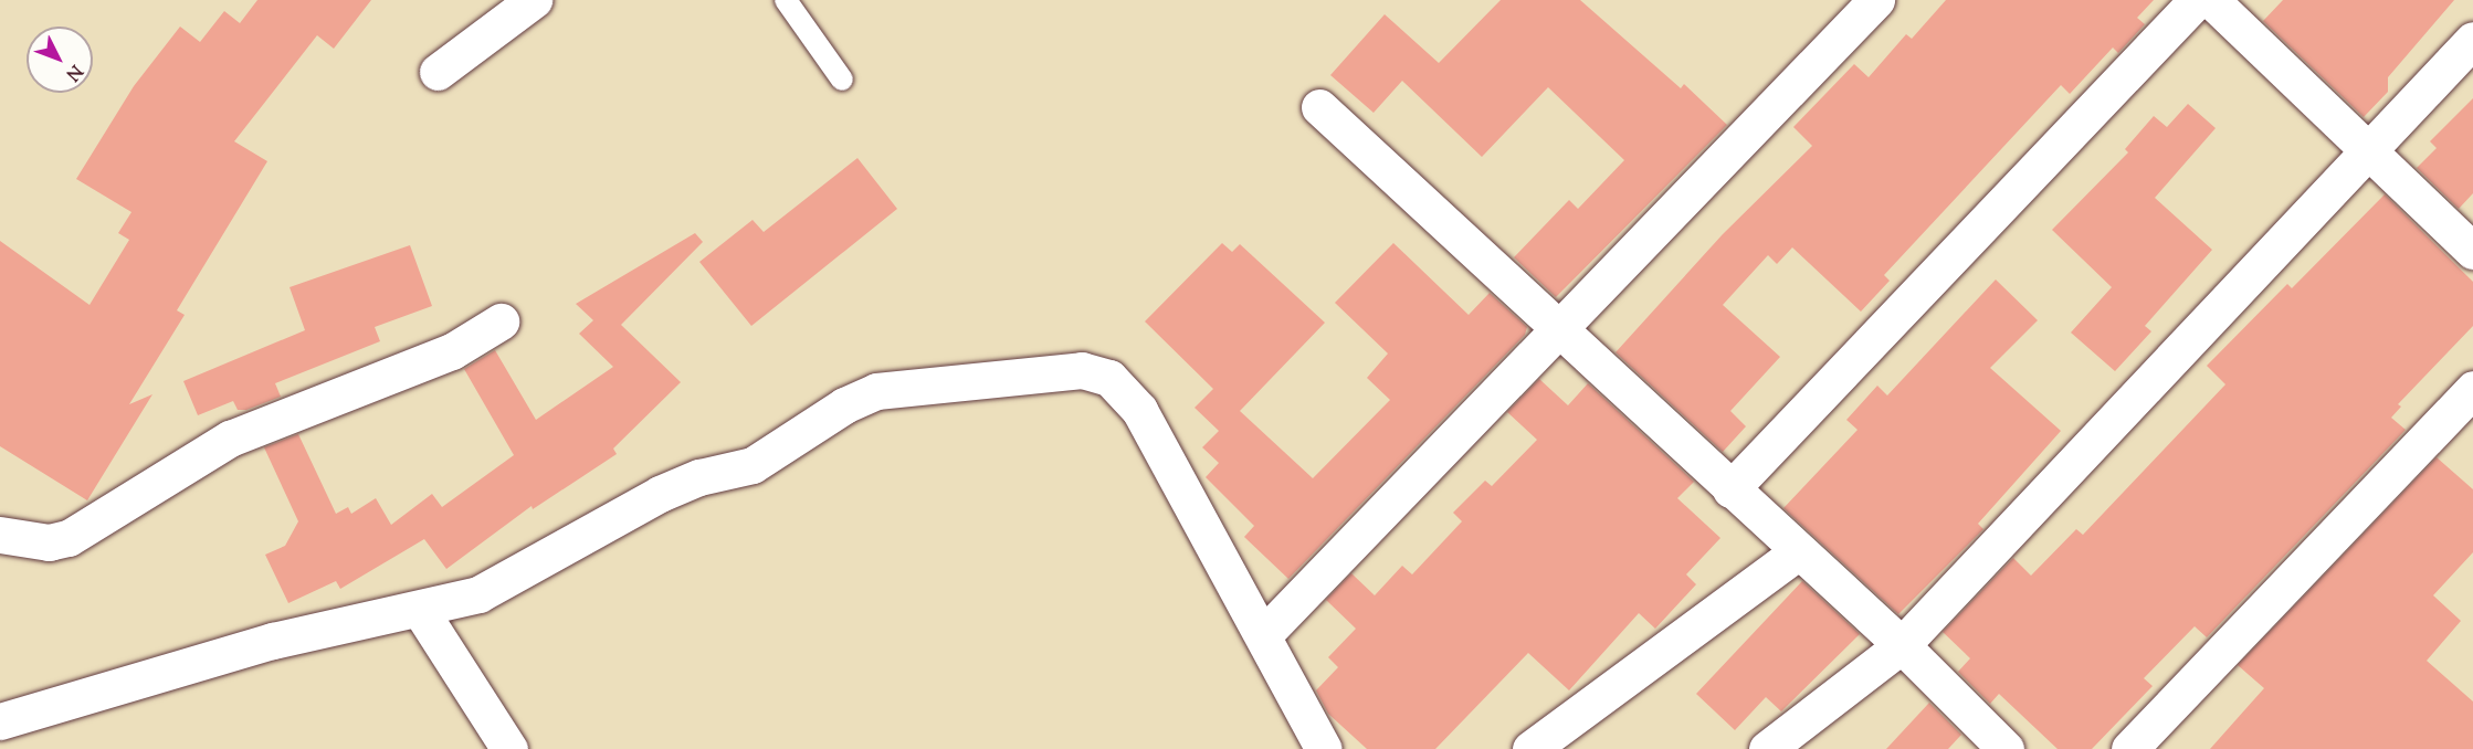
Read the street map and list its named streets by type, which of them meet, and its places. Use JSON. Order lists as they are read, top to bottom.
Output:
{
  "north": "bottom right"
}
